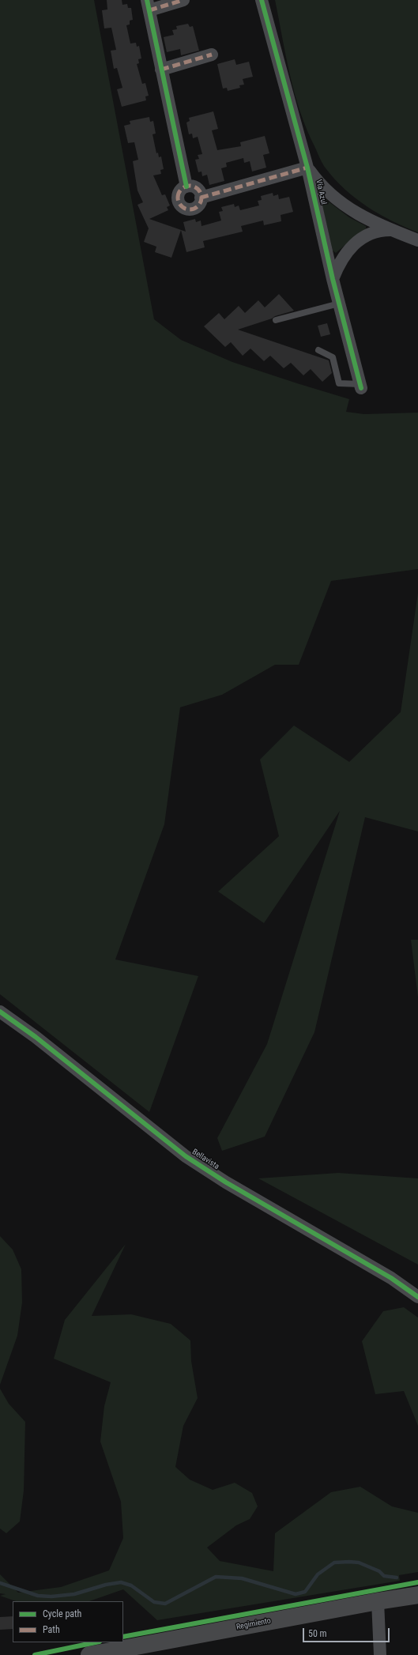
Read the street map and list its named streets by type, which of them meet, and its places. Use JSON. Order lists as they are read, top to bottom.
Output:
{
  "streets": {
    "main road": ["Regimiento"],
    "street": ["Vía Azul", "Bellavista"]
  },
  "legend": ["Cycle path", "Path"],
  "scale_bar": "50 m"
}
